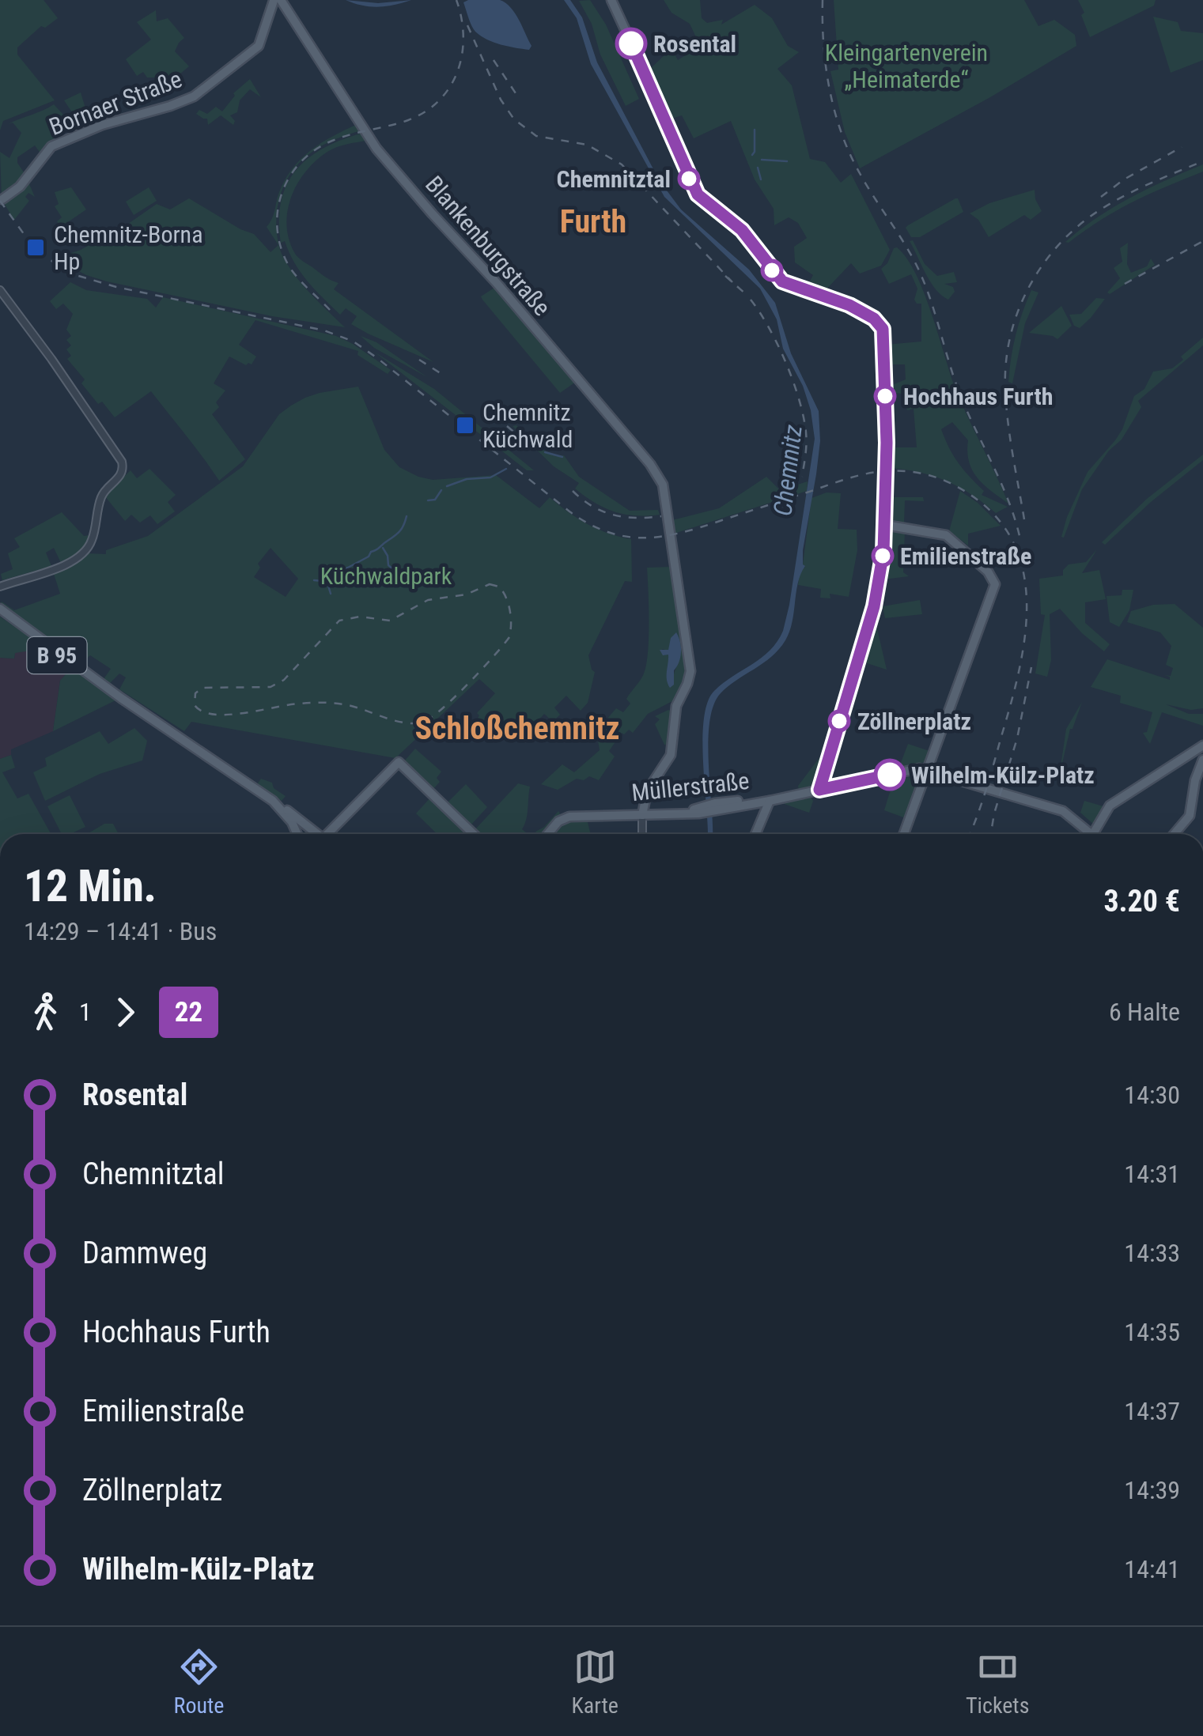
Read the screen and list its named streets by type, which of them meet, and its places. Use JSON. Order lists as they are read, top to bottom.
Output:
{
  "streets": {
    "main road": [
      "Bornaer Straße",
      "Blankenburgstraße",
      "B 95",
      "Müllerstraße"
    ]
  },
  "crossings": [
    ["Bornaer Straße", "Blankenburgstraße"],
    ["Blankenburgstraße", "Müllerstraße"]
  ],
  "districts": ["Furth", "Schloßchemnitz"],
  "water": ["Chemnitz"],
  "parks": ["Kleingartenverein „Heimaterde“", "Küchwaldpark"],
  "places": {
    "other": [
      "Rosental",
      "Chemnitztal",
      "Hochhaus Furth",
      "Emilienstraße",
      "Zöllnerplatz",
      "Wilhelm-Külz-Platz"
    ],
    "transit": ["Chemnitz-Borna Hp", "Chemnitz Küchwald"]
  },
  "lines": ["bus line 22"],
  "page": {
    "heading": ["12 Min.", "14:29 – 14:41 · Bus", "3.20 €"],
    "legs": ["1", "22", "6 Halte"],
    "list": [
      {
        "name": "Rosental",
        "value": "14:30"
      },
      {
        "name": "Chemnitztal",
        "value": "14:31"
      },
      {
        "name": "Dammweg",
        "value": "14:33"
      },
      {
        "name": "Hochhaus Furth",
        "value": "14:35"
      },
      {
        "name": "Emilienstraße",
        "value": "14:37"
      },
      {
        "name": "Zöllnerplatz",
        "value": "14:39"
      },
      {
        "name": "Wilhelm-Külz-Platz",
        "value": "14:41"
      }
    ],
    "tabs": ["Route", "Karte", "Tickets"]
  }
}
